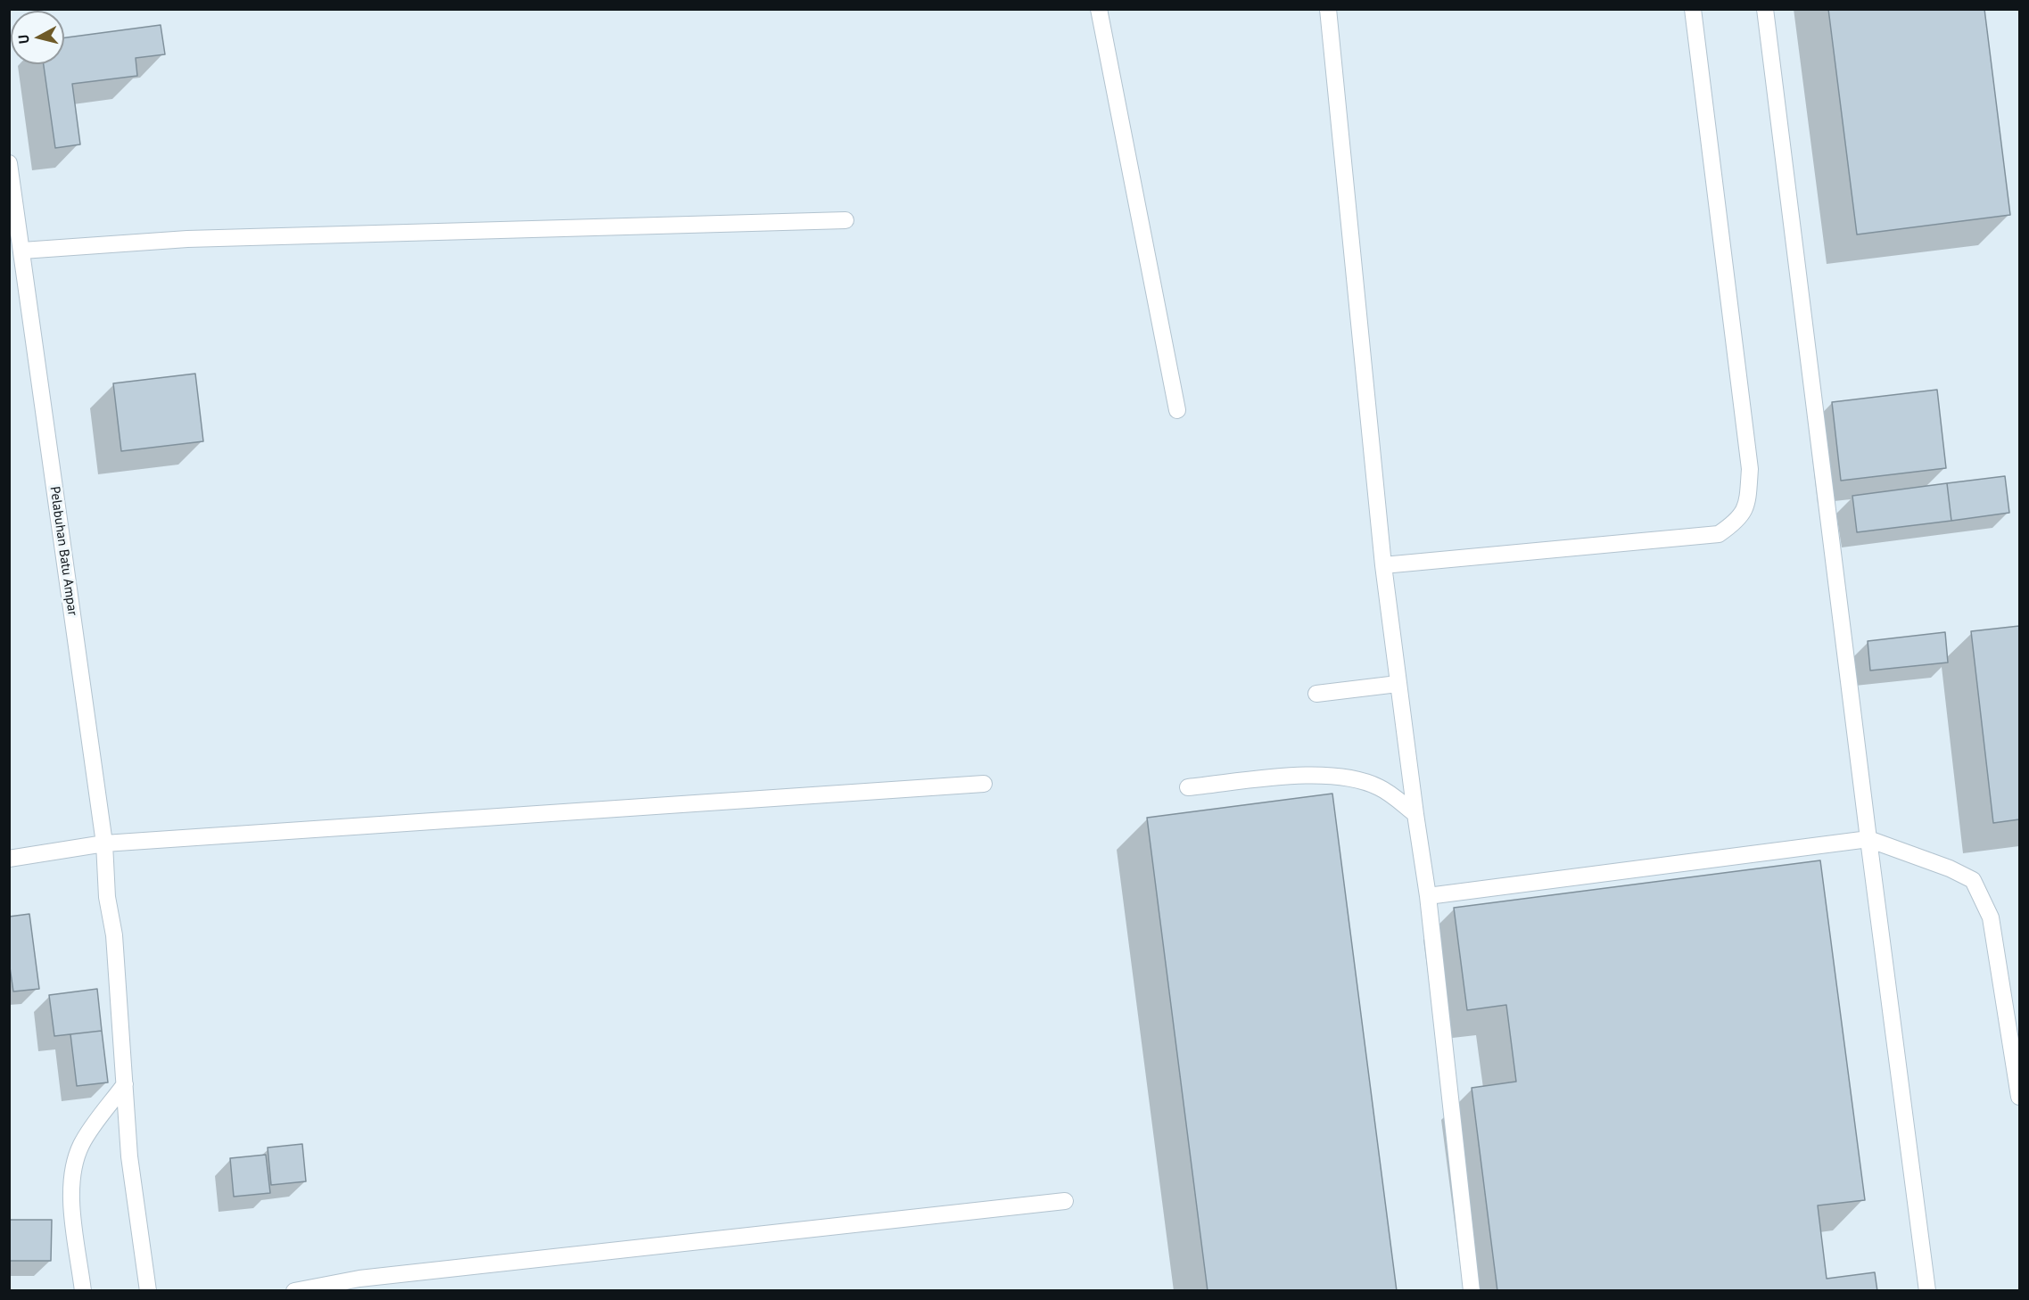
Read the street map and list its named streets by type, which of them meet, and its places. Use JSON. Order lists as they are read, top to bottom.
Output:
{
  "streets": {
    "lane": ["Pelabuhan Batu Ampar"]
  },
  "north": "left"
}
